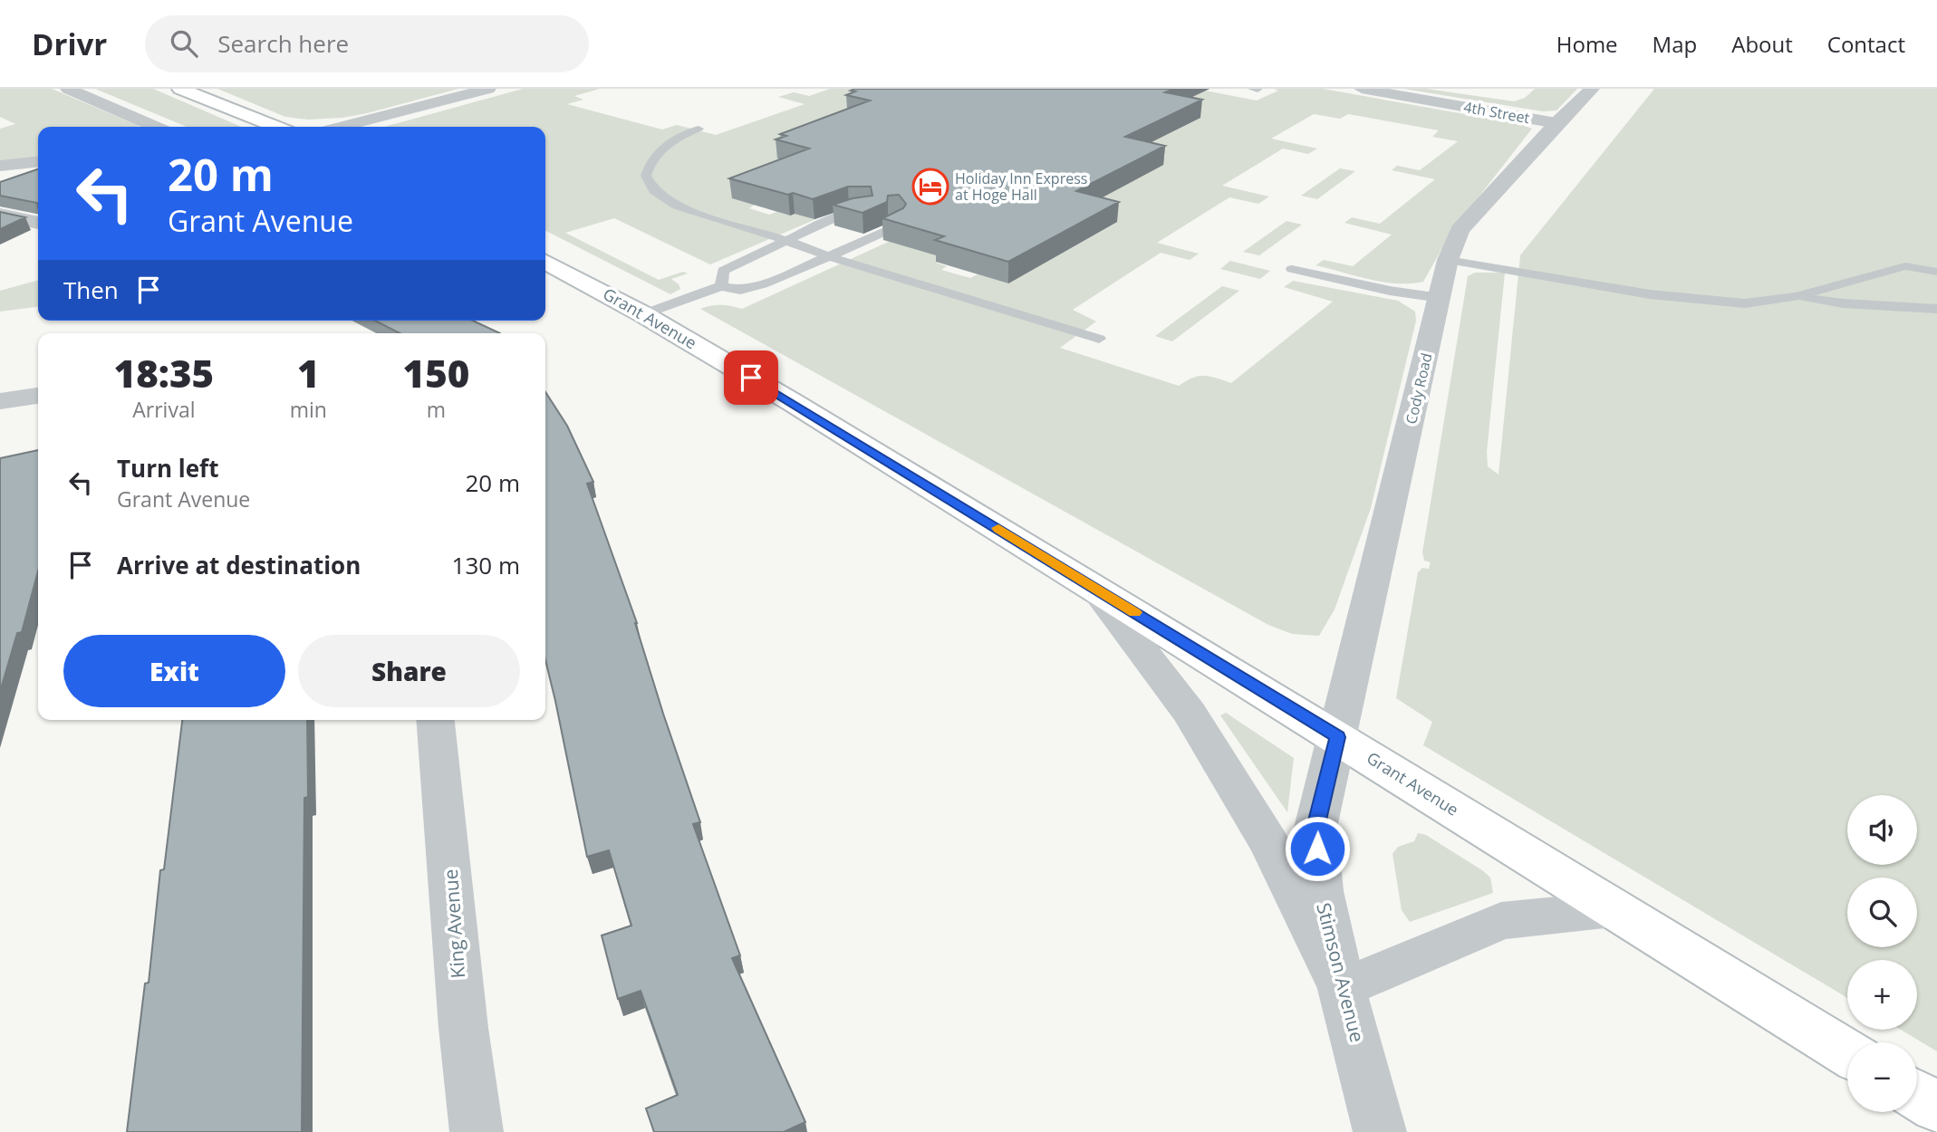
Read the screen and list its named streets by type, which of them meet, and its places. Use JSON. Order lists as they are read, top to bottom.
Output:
{
  "streets": {
    "main road": ["Grant Avenue"],
    "street": [
      "4th Street",
      "Cody Road",
      "King Avenue",
      "Stimson Avenue"
    ]
  },
  "crossings": [
    ["4th Street", "Cody Road"],
    ["Grant Avenue", "Cody Road"],
    ["Grant Avenue", "Stimson Avenue"],
    ["Cody Road", "Stimson Avenue"]
  ],
  "places": {
    "hotel": ["Holiday Inn Express at Hoge Hall"]
  },
  "page": {
    "header": "Drivr",
    "search": "Search here",
    "nav": [
      "Home",
      "Map",
      "About",
      "Contact"
    ],
    "turn": ["20 m", "Grant Avenue"],
    "then": "Then",
    "eta": [
      "18:35",
      "Arrival",
      "1",
      "min",
      "150",
      "m"
    ],
    "list": [
      {
        "name": "Turn left",
        "note": "Grant Avenue",
        "value": "20 m"
      },
      {
        "name": "Arrive at destination",
        "value": "130 m"
      }
    ],
    "buttons": ["Exit", "Share"],
    "map_buttons": ["+", "−"]
  }
}
